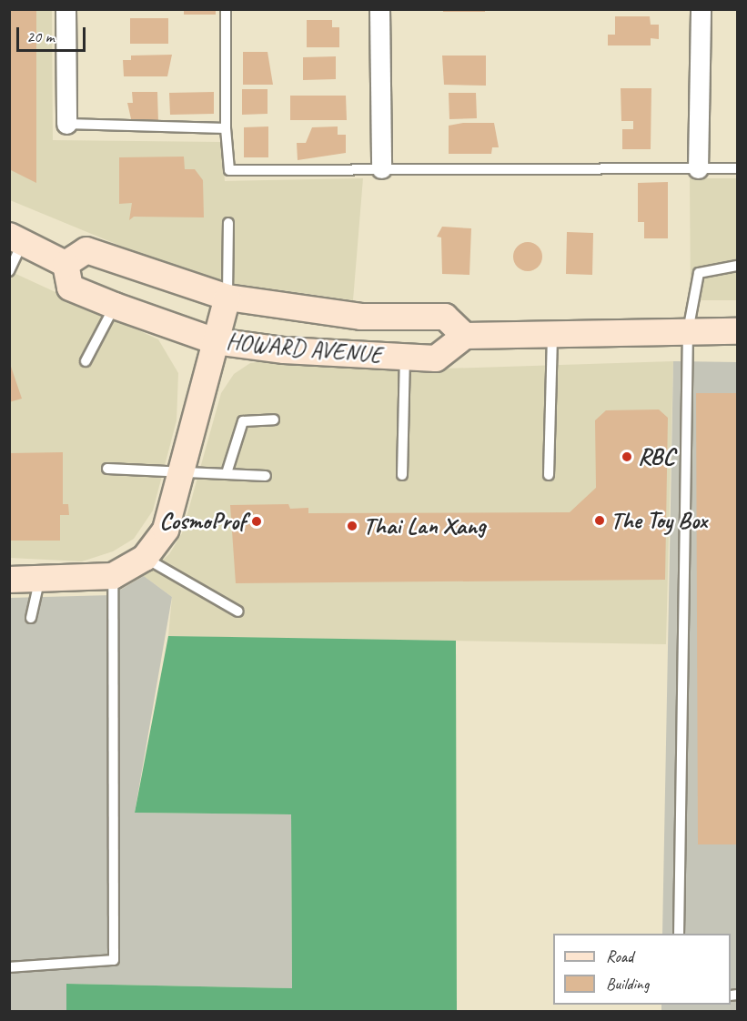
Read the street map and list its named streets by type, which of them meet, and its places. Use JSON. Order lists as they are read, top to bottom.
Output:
{
  "streets": {
    "main road": ["HOWARD AVENUE"]
  },
  "places": [
    "RBC",
    "The Toy Box",
    "CosmoProf",
    "Thai Lan Xang"
  ],
  "legend": ["Road", "Building"],
  "scale_bar": "20 m"
}
